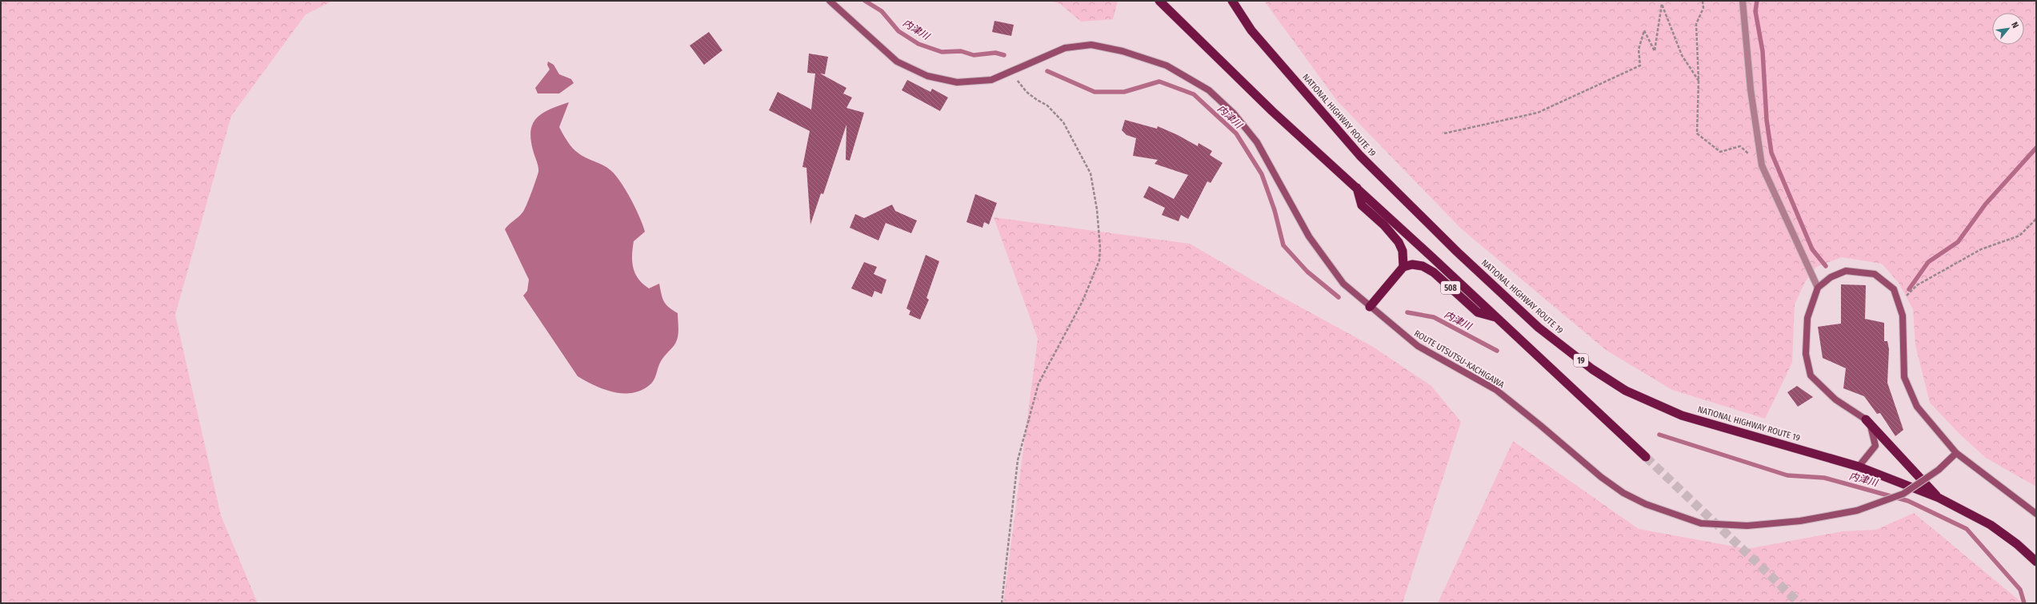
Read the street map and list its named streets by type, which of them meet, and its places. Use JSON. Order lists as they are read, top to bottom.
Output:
{
  "streets": {
    "highway": ["NATIONAL HIGHWAY ROUTE 19", "508", "19"],
    "main road": ["ROUTE UTSUTSU-KACHIGAWA"]
  },
  "water": ["内津川"],
  "north": "top right"
}
